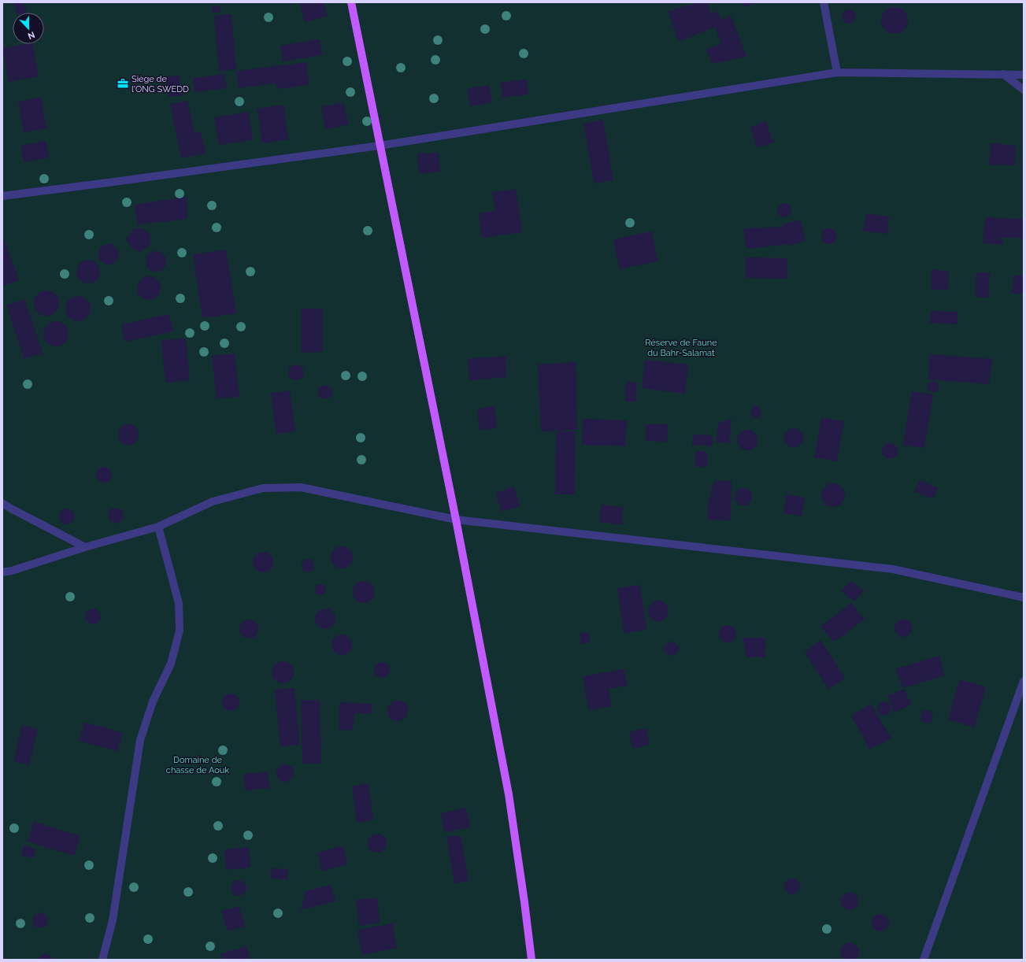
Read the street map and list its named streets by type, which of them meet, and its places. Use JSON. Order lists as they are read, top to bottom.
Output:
{
  "parks": ["Réserve de Faune du Bahr-Salamat", "Domaine de chasse de Aouk"],
  "places": {
    "office": ["Siège de l'ONG SWEDD"]
  },
  "north": "bottom"
}
